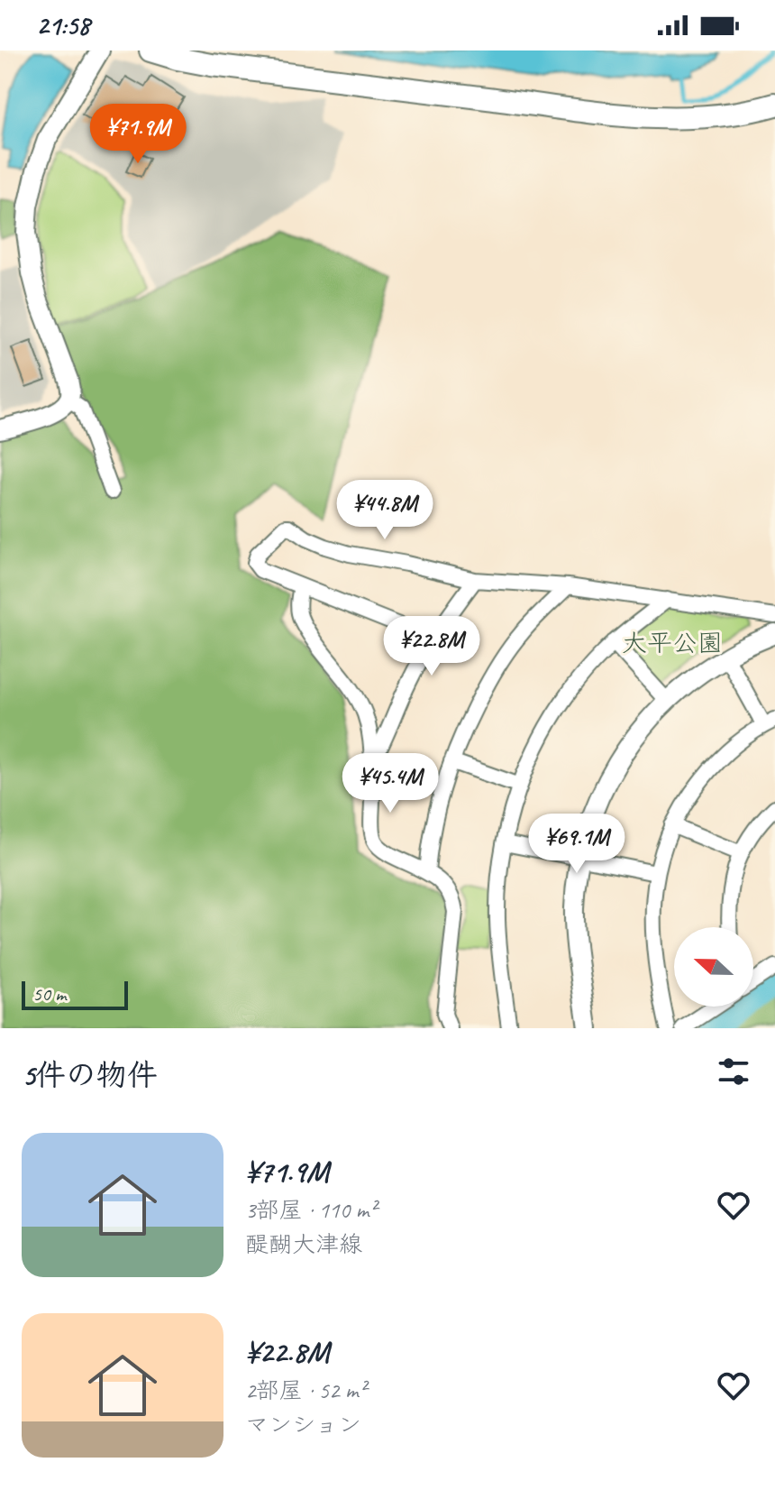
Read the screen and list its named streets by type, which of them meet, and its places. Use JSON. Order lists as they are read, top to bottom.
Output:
{
  "parks": ["大平公園"],
  "scale_bar": "50 m",
  "north": "left",
  "page": {
    "status": "21:58",
    "price": [
      "¥71.9M",
      "¥44.8M",
      "¥22.8M",
      "¥45.4M",
      "¥69.1M"
    ],
    "scale": "50 m",
    "heading": "5件の物件",
    "list": [
      {
        "name": "¥71.9M",
        "note": "3部屋 · 110 m² · 醍醐大津線"
      },
      {
        "name": "¥22.8M",
        "note": "2部屋 · 52 m² · マンション"
      }
    ]
  }
}
